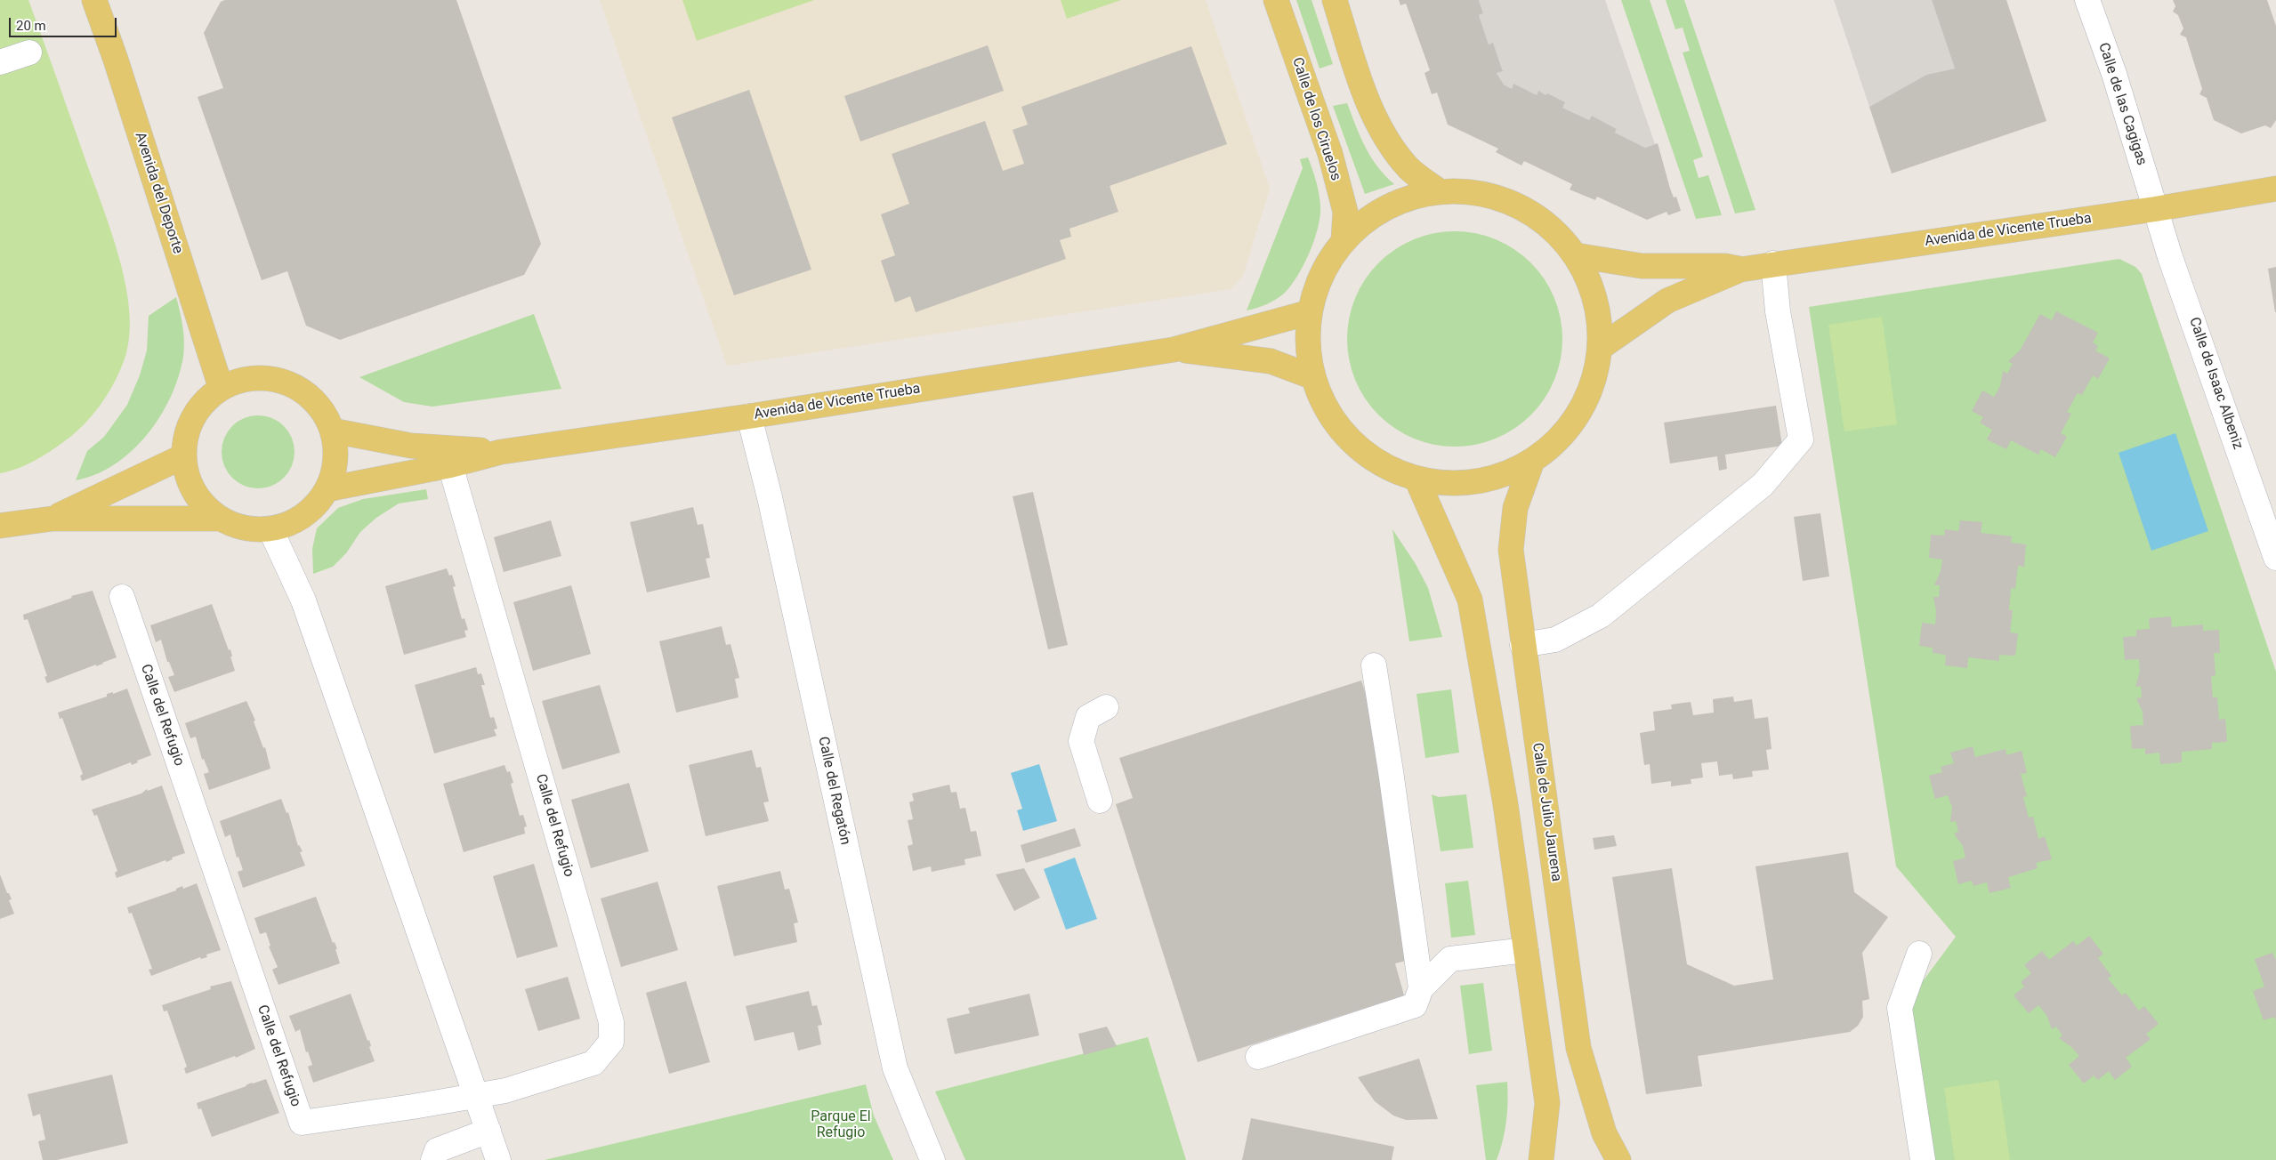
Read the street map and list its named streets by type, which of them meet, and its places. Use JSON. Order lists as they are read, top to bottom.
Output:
{
  "streets": {
    "main road": [
      "Calle de los Ciruelos",
      "Avenida del Deporte",
      "Avenida de Vicente Trueba",
      "Calle de Julio Jaurena"
    ],
    "street": [
      "Calle de las Cagigas",
      "Calle de Isaac Albeniz",
      "Calle del Refugio",
      "Calle del Regatón"
    ]
  },
  "crossings": [
    ["Calle de las Cagigas", "Avenida de Vicente Trueba"],
    ["Calle de las Cagigas", "Calle de Isaac Albeniz"],
    ["Avenida del Deporte", "Avenida de Vicente Trueba"],
    ["Avenida de Vicente Trueba", "Calle de Isaac Albeniz"],
    ["Avenida de Vicente Trueba", "Calle del Refugio"],
    ["Avenida de Vicente Trueba", "Calle del Regatón"]
  ],
  "parks": ["Parque El Refugio"],
  "scale_bar": "20 m"
}
